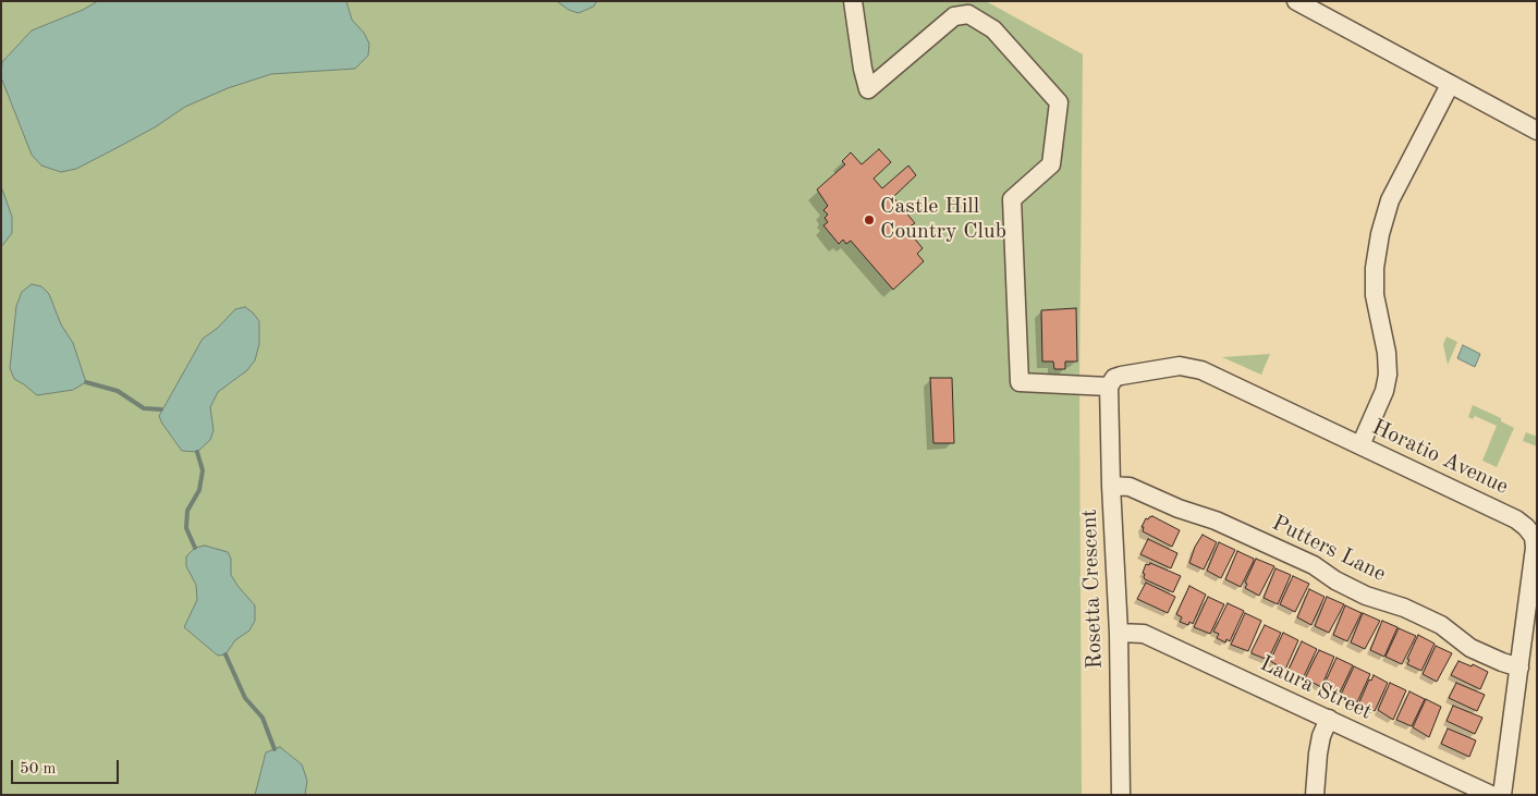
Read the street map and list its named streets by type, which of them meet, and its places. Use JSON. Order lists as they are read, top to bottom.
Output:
{
  "streets": {
    "street": [
      "Horatio Avenue",
      "Putters Lane",
      "Rosetta Crescent",
      "Laura Street"
    ]
  },
  "crossings": [
    ["Horatio Avenue", "Putters Lane"],
    ["Horatio Avenue", "Rosetta Crescent"],
    ["Putters Lane", "Rosetta Crescent"],
    ["Rosetta Crescent", "Laura Street"]
  ],
  "places": ["Castle Hill Country Club"],
  "scale_bar": "50 m"
}
